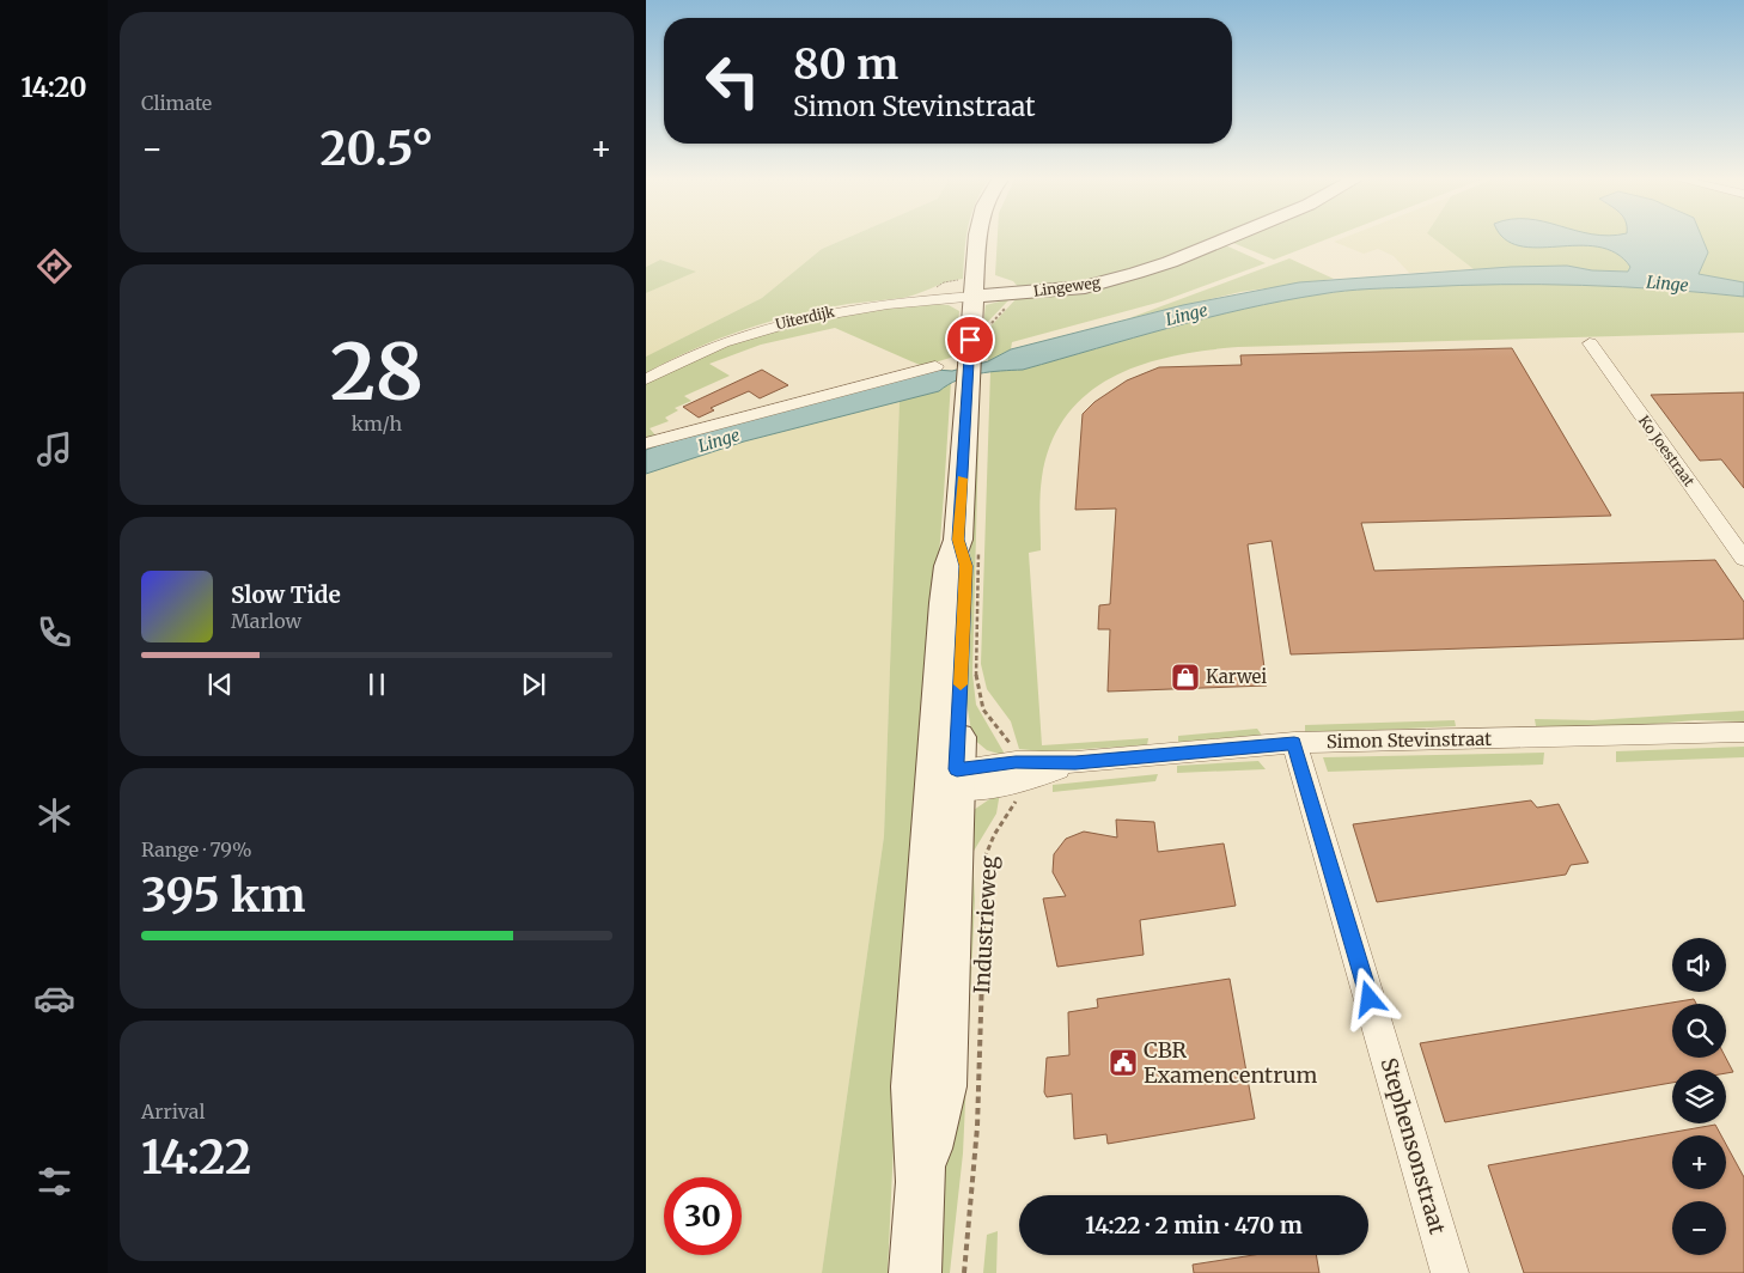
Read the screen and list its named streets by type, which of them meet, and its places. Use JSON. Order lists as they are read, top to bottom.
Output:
{
  "streets": {
    "main road": ["Lingeweg"],
    "street": [
      "Uiterdijk",
      "Ko Joestraat",
      "Simon Stevinstraat",
      "Stephensonstraat"
    ],
    "path": ["Industrieweg"]
  },
  "crossings": [
    ["Lingeweg", "Uiterdijk"],
    ["Simon Stevinstraat", "Industrieweg"],
    ["Simon Stevinstraat", "Stephensonstraat"]
  ],
  "water": ["Linge"],
  "places": {
    "shop": ["Karwei"],
    "public building": ["CBR Examencentrum"]
  },
  "page": {
    "tabs": "14:20",
    "tile": [
      "Climate",
      ["28", "km/h"],
      ["Range · 79%", "395 km"],
      ["Arrival", "14:22"]
    ],
    "turn": ["80 m", "Simon Stevinstraat"],
    "heat": ["−", "20.5°", "+"],
    "song": ["Slow Tide", "Marlow"],
    "map_buttons": ["+", "−"],
    "limit": "30",
    "trip": "14:22 · 2 min · 470 m"
  }
}
